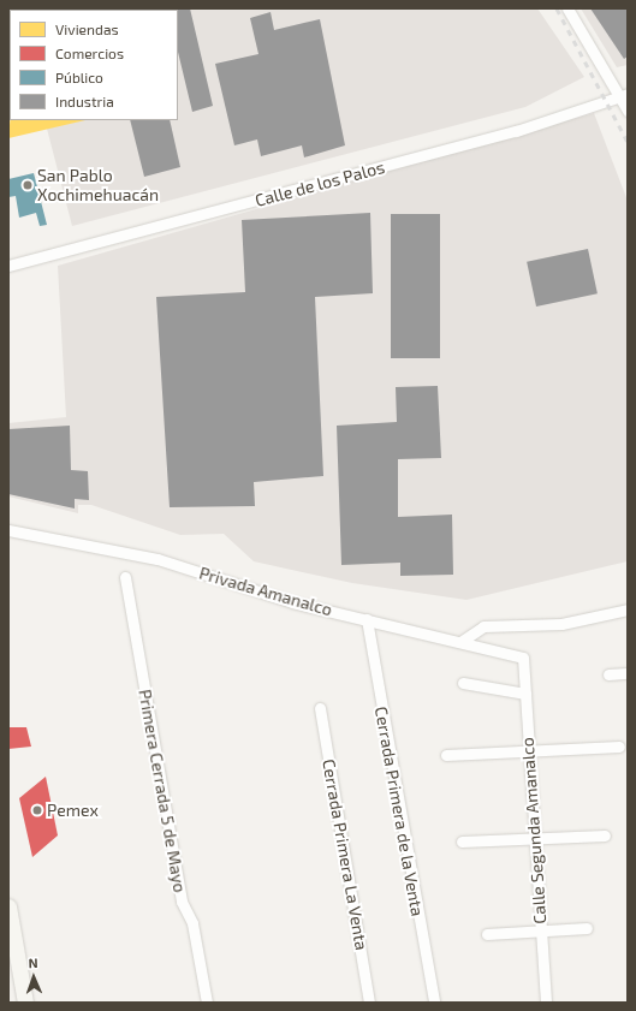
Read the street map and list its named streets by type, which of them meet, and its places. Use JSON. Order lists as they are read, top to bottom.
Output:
{
  "streets": {
    "street": [
      "Calle de los Palos",
      "Privada Amanalco",
      "Primera Cerrada 5 de Mayo",
      "Cerrada Primera de la Venta",
      "Calle Segunda Amanalco",
      "Cerrada Primera La Venta"
    ]
  },
  "crossings": [
    ["Privada Amanalco", "Cerrada Primera de la Venta"],
    ["Privada Amanalco", "Calle Segunda Amanalco"]
  ],
  "places": ["San Pablo Xochimehuacán", "Pemex"],
  "legend": [
    "Viviendas",
    "Comercios",
    "Público",
    "Industria"
  ],
  "north": "top"
}
